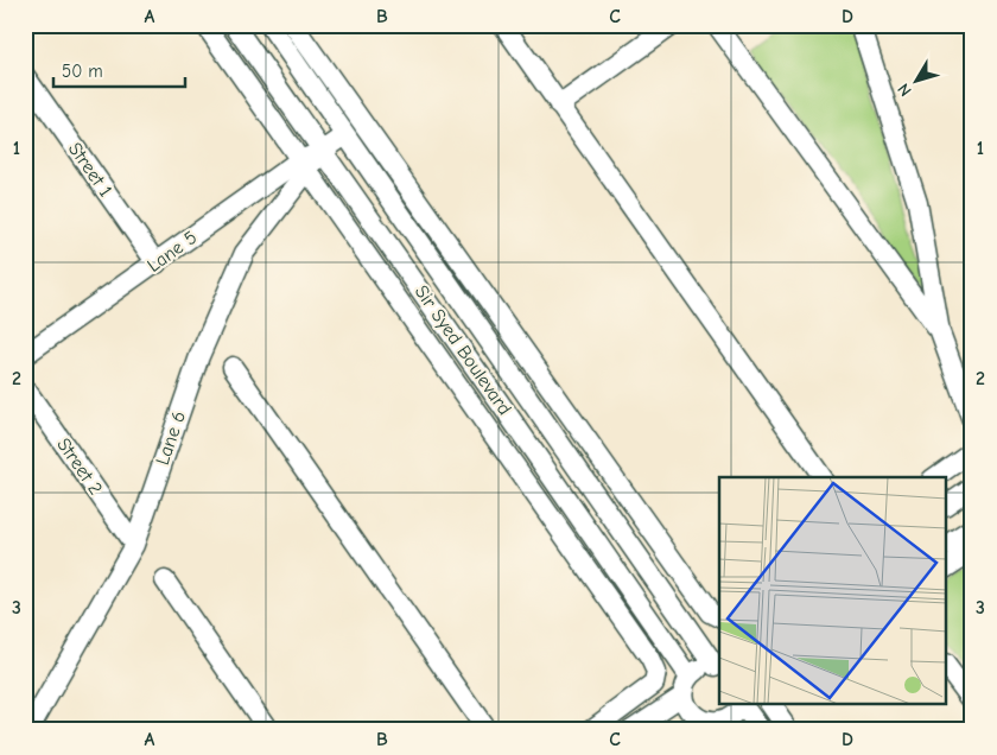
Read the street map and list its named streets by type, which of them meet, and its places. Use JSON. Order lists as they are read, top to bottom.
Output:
{
  "streets": {
    "street": [
      "Street 1",
      "Lane 5",
      "Sir Syed Boulevard",
      "Lane 6",
      "Street 2"
    ]
  },
  "crossings": [
    ["Street 1", "Lane 5"],
    ["Lane 5", "Sir Syed Boulevard"],
    ["Lane 5", "Lane 6"],
    ["Lane 6", "Street 2"]
  ],
  "scale_bar": "50 m",
  "north": "bottom left",
  "grid": {
    "columns": [
      "A",
      "B",
      "C",
      "D"
    ],
    "rows": ["1", "2", "3"]
  }
}
